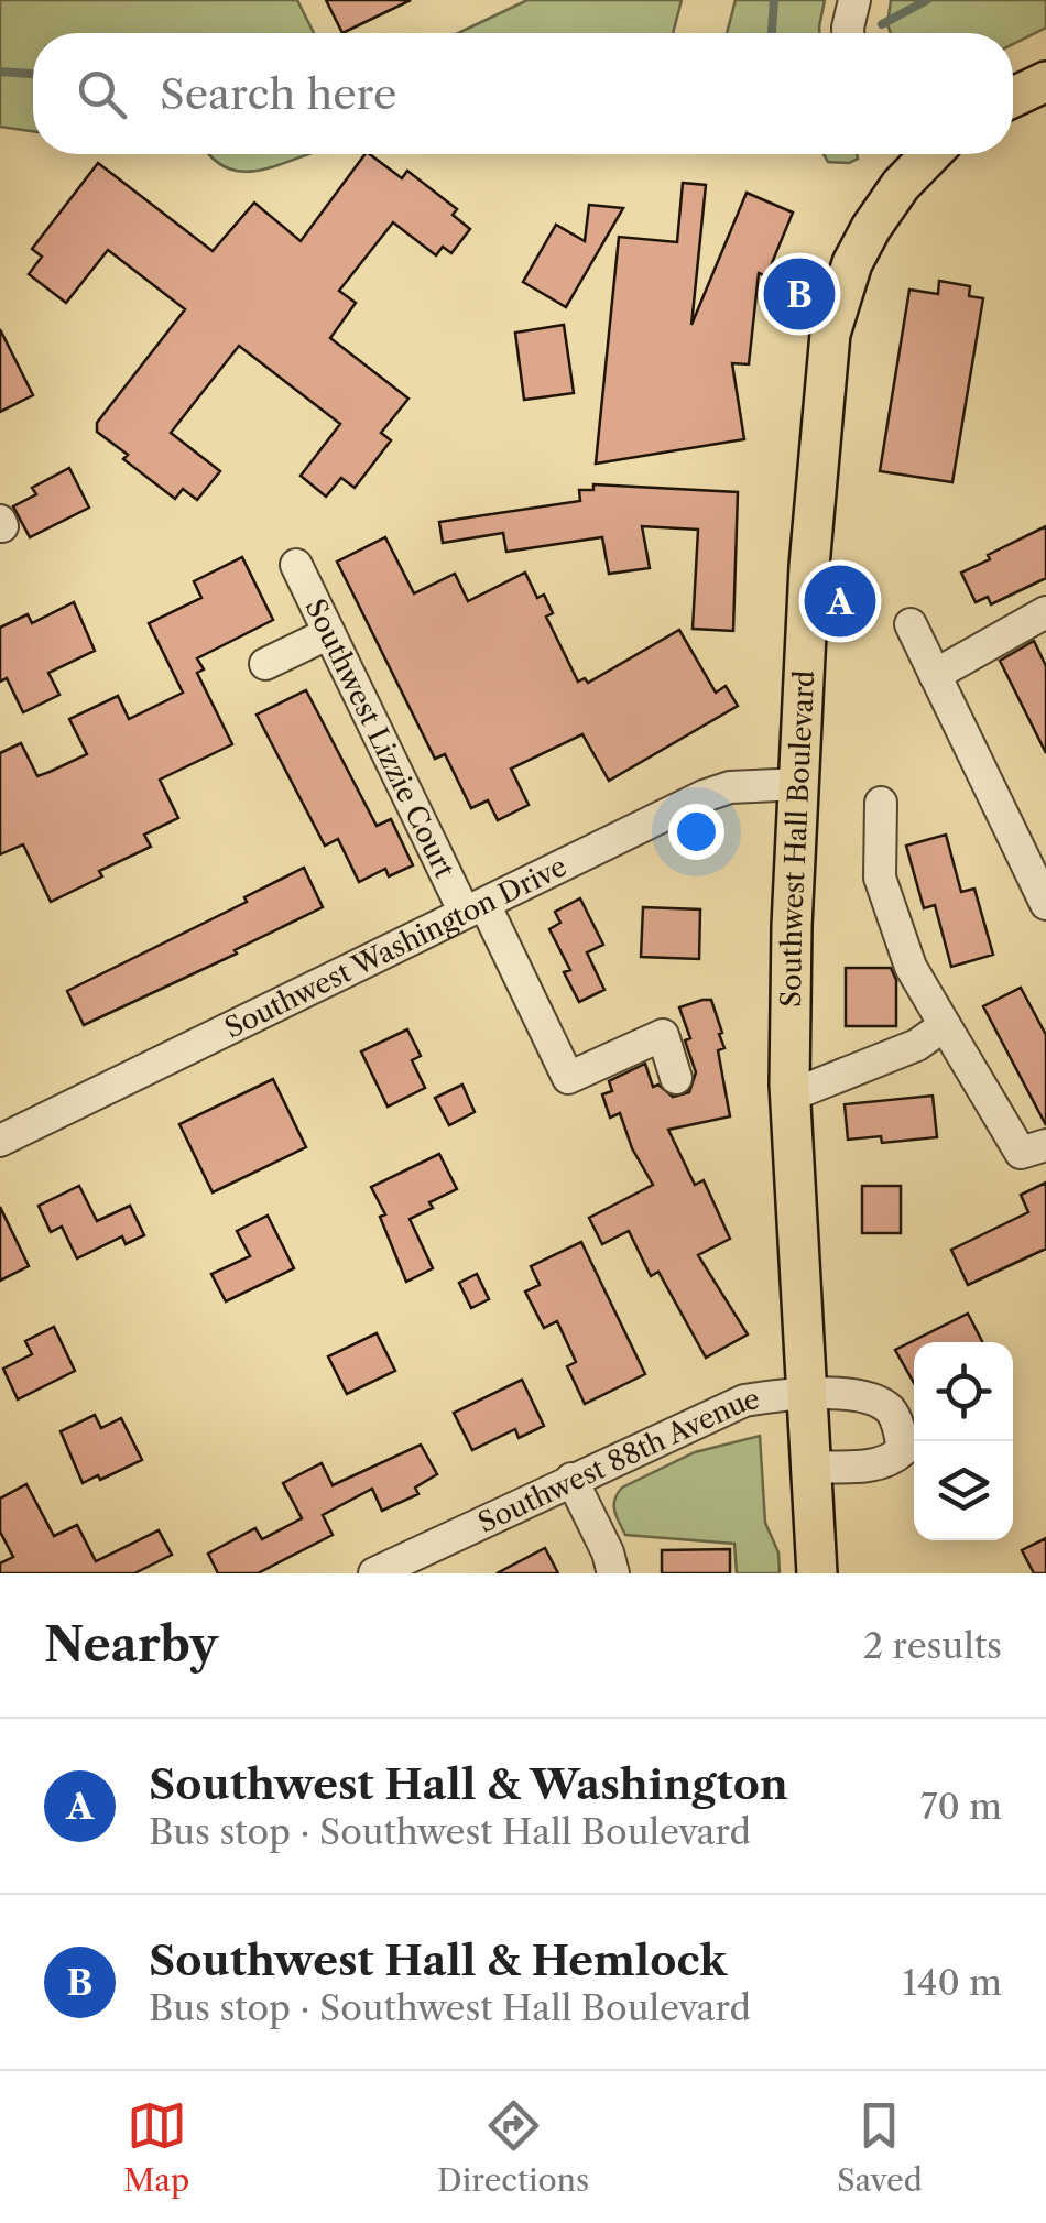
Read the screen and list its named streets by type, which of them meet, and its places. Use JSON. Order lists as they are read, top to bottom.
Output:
{
  "streets": {
    "main road": ["Southwest Hall Boulevard"],
    "street": ["Southwest Lizzie Court", "Southwest Washington Drive", "Southwest 88th Avenue"]
  },
  "crossings": [
    ["Southwest Lizzie Court", "Southwest Washington Drive"],
    ["Southwest Hall Boulevard", "Southwest Washington Drive"],
    ["Southwest Hall Boulevard", "Southwest 88th Avenue"]
  ],
  "page": {
    "search": "Search here",
    "pins": ["B", "A"],
    "heading": ["Nearby", "2 results"],
    "list": [
      {
        "mark": "A",
        "name": "Southwest Hall & Washington",
        "note": "Bus stop · Southwest Hall Boulevard",
        "value": "70 m"
      },
      {
        "mark": "B",
        "name": "Southwest Hall & Hemlock",
        "note": "Bus stop · Southwest Hall Boulevard",
        "value": "140 m"
      }
    ],
    "nav": ["Map", "Directions", "Saved"]
  }
}
